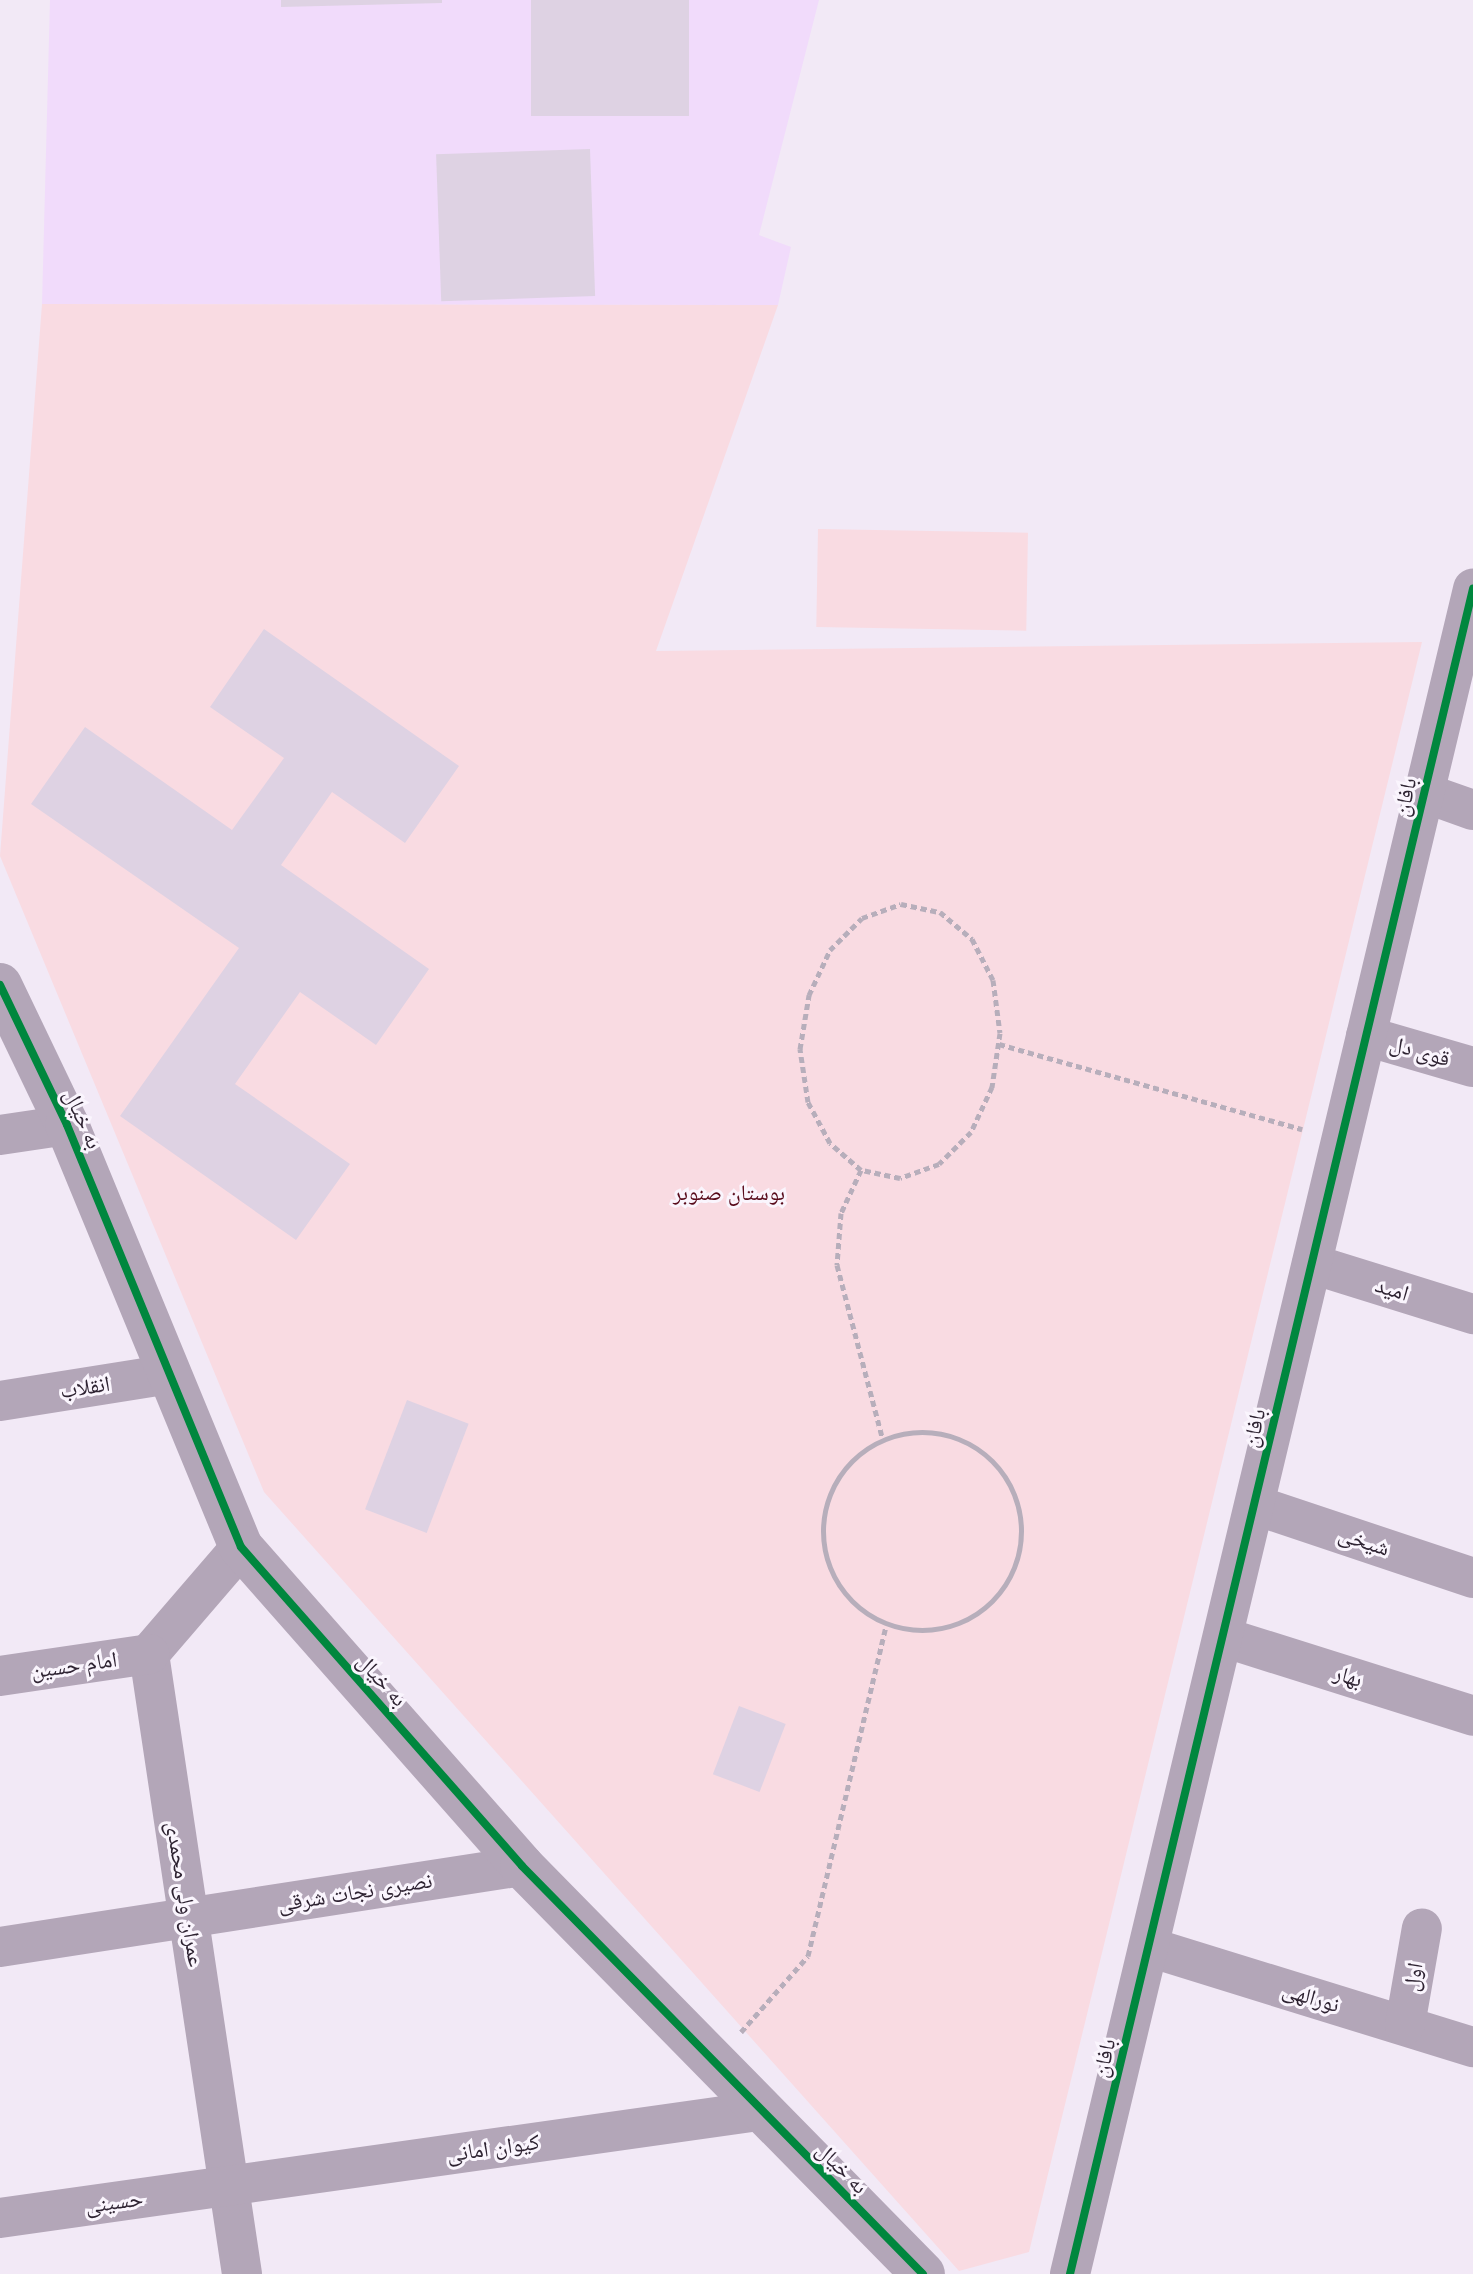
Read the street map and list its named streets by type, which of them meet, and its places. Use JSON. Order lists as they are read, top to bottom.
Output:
{
  "streets": {
    "street": [
      "بافان",
      "قوی دل",
      "به خیال",
      "امید",
      "انقلاب",
      "شیخی",
      "امام حسین",
      "بهار",
      "نصیری نجات شرقی",
      "عمران ولی محمدی",
      "اول",
      "نورالهی",
      "کیوان امانی",
      "حسینی"
    ]
  },
  "crossings": [
    ["بافان", "قوی دل"],
    ["بافان", "امید"],
    ["بافان", "شیخی"],
    ["بافان", "بهار"],
    ["بافان", "نورالهی"],
    ["به خیال", "انقلاب"],
    ["به خیال", "نصیری نجات شرقی"],
    ["به خیال", "کیوان امانی"],
    ["امام حسین", "عمران ولی محمدی"],
    ["نصیری نجات شرقی", "عمران ولی محمدی"],
    ["عمران ولی محمدی", "کیوان امانی"],
    ["عمران ولی محمدی", "حسینی"],
    ["اول", "نورالهی"],
    ["کیوان امانی", "حسینی"]
  ],
  "parks": ["بوستان صنوبر"]
}
